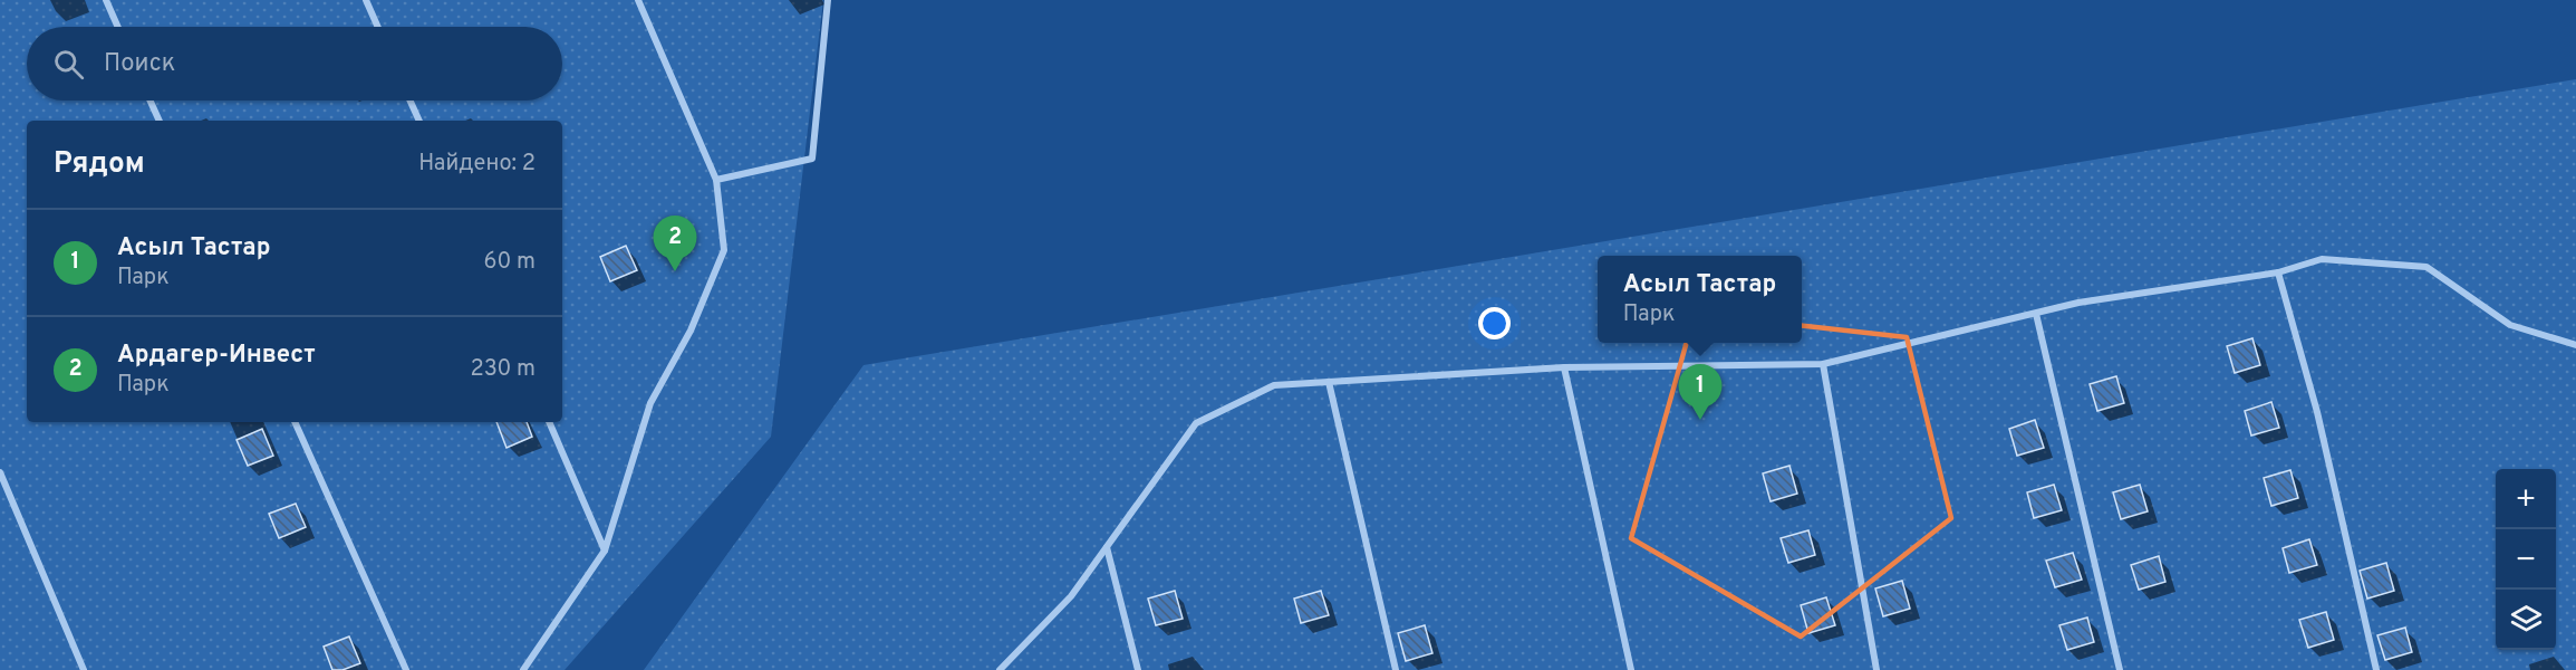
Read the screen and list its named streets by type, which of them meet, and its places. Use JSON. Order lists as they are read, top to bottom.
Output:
{
  "page": {
    "search": "Поиск",
    "heading": ["Рядом", "Найдено: 2"],
    "list": [
      {
        "mark": "1",
        "name": "Асыл Тастар",
        "note": "Парк",
        "value": "60 m"
      },
      {
        "mark": "2",
        "name": "Ардагер-Инвест",
        "note": "Парк",
        "value": "230 m"
      }
    ],
    "pins": ["2", "1"],
    "popup": ["Асыл Тастар", "Парк"],
    "map_buttons": ["+", "−"]
  }
}
